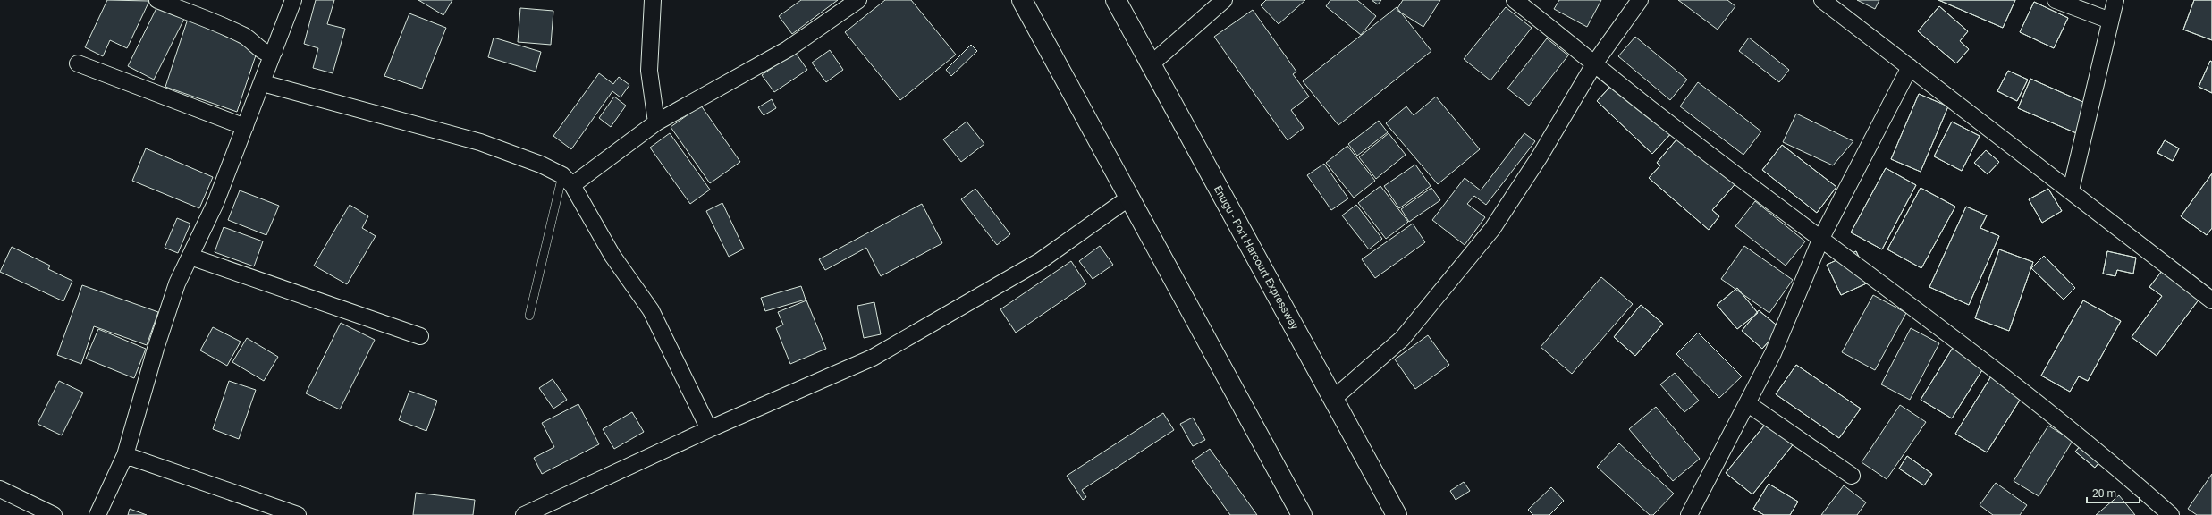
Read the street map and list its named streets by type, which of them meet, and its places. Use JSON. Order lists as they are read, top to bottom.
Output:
{
  "streets": {
    "highway": ["Enugu - Port Harcourt Expressway"]
  },
  "scale_bar": "20 m"
}
